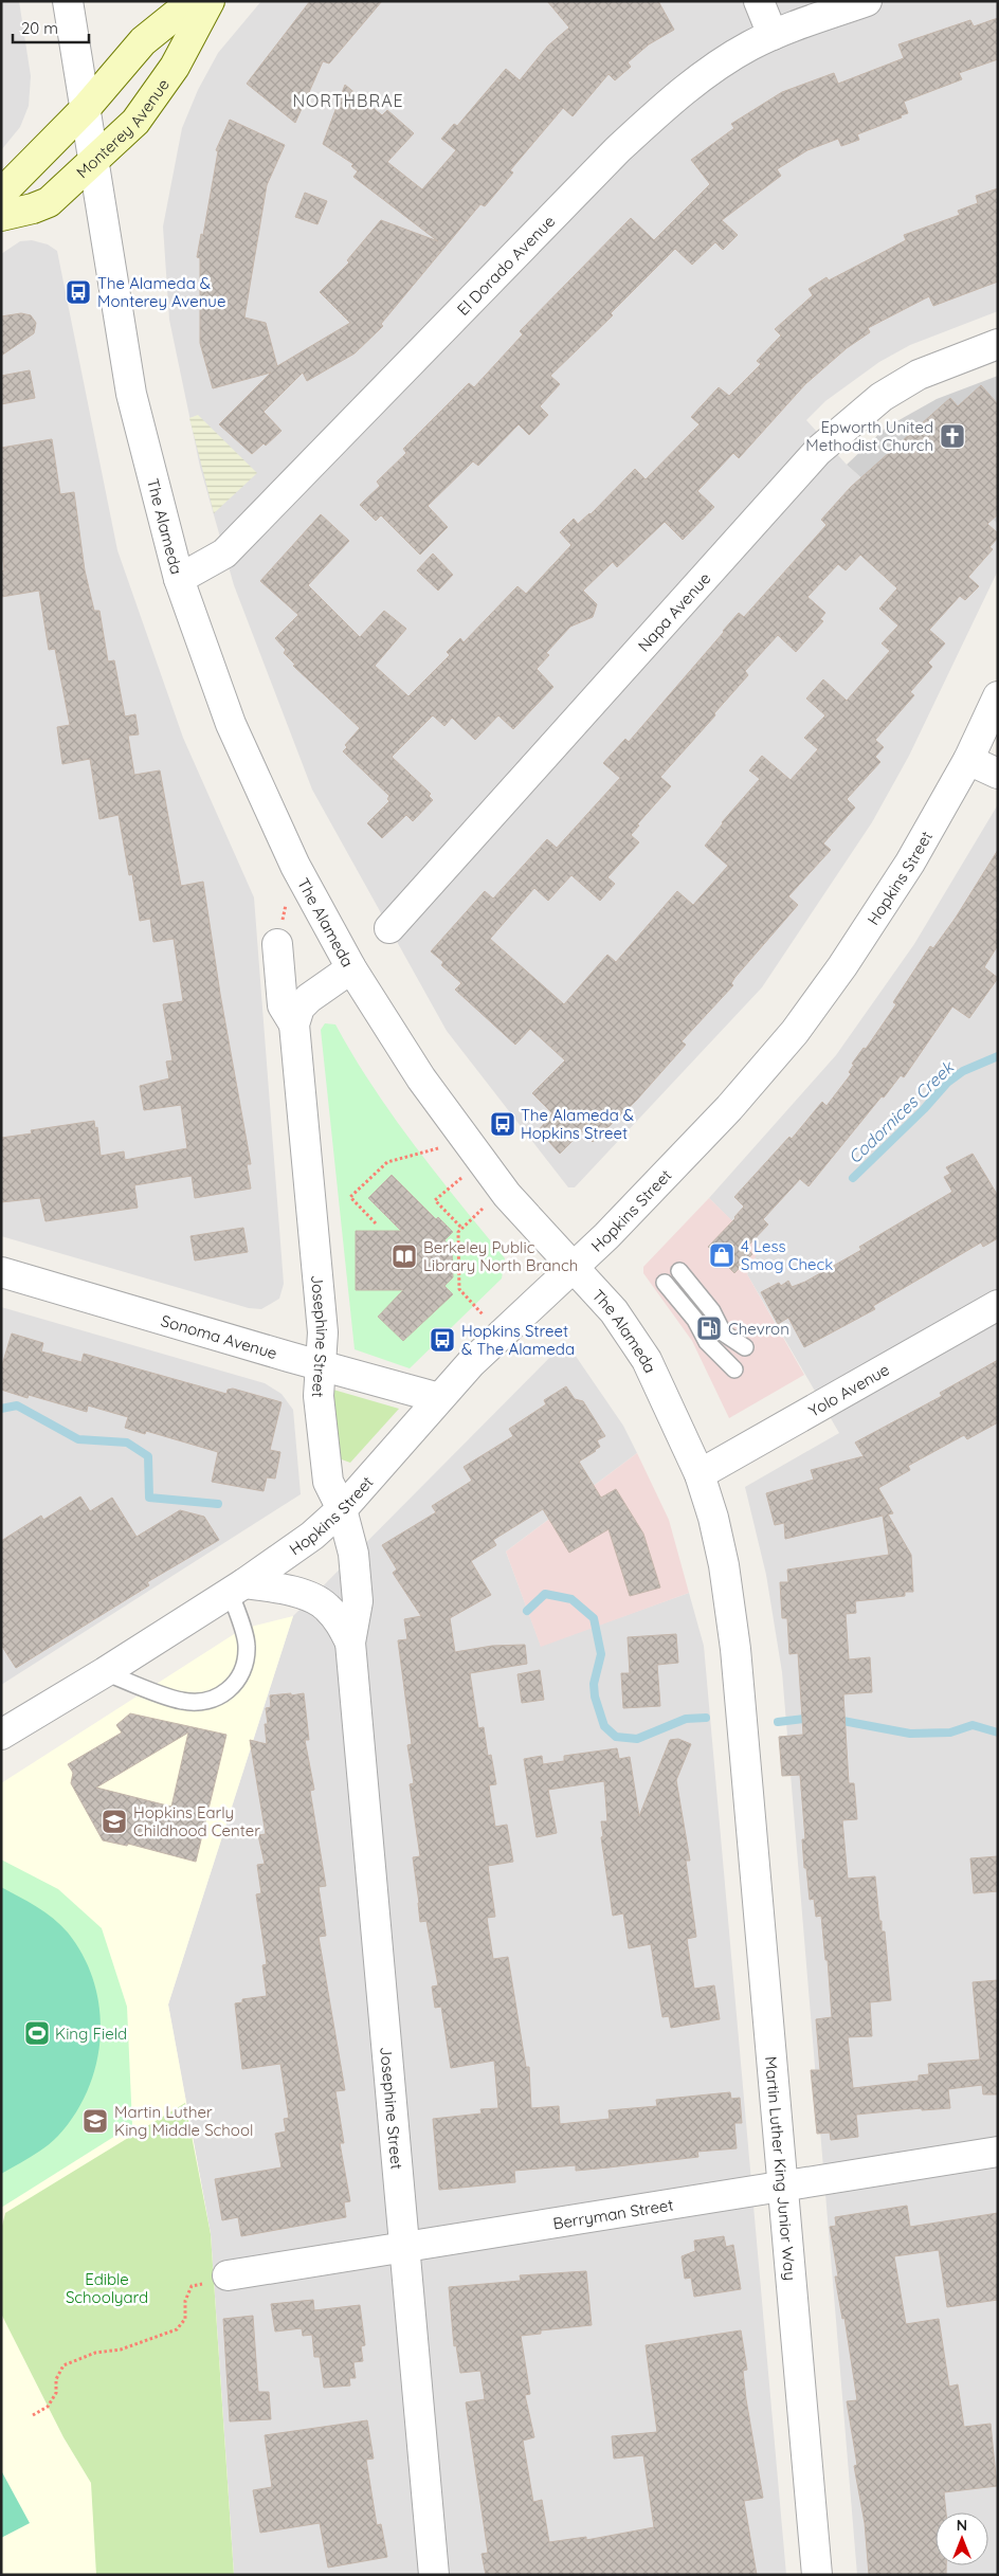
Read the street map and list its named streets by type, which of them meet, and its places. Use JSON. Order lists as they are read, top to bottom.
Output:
{
  "streets": {
    "main road": ["Monterey Avenue"],
    "street": [
      "El Dorado Avenue",
      "The Alameda",
      "Napa Avenue",
      "Hopkins Street",
      "Josephine Street",
      "Sonoma Avenue",
      "Yolo Avenue",
      "Martin Luther King Junior Way",
      "Berryman Street"
    ]
  },
  "crossings": [
    ["Monterey Avenue", "The Alameda"],
    ["El Dorado Avenue", "The Alameda"],
    ["The Alameda", "Hopkins Street"],
    ["The Alameda", "Yolo Avenue"],
    ["The Alameda", "Martin Luther King Junior Way"],
    ["Hopkins Street", "Josephine Street"],
    ["Hopkins Street", "Sonoma Avenue"],
    ["Josephine Street", "Sonoma Avenue"],
    ["Josephine Street", "Berryman Street"],
    ["Martin Luther King Junior Way", "Berryman Street"]
  ],
  "districts": ["NORTHBRAE"],
  "water": ["Codornices Creek"],
  "parks": ["Edible Schoolyard"],
  "places": {
    "bus stop": ["The Alameda & Monterey Avenue", "The Alameda & Hopkins Street", "Hopkins Street & The Alameda"],
    "church": ["Epworth United Methodist Church"],
    "shop": ["4 Less Smog Check"],
    "library": ["Berkeley Public Library North Branch"],
    "fuel station": ["Chevron"],
    "school or university": ["Hopkins Early Childhood Center", "Martin Luther King Middle School"],
    "sports": ["King Field"]
  },
  "scale_bar": "20 m",
  "north": "top"
}
